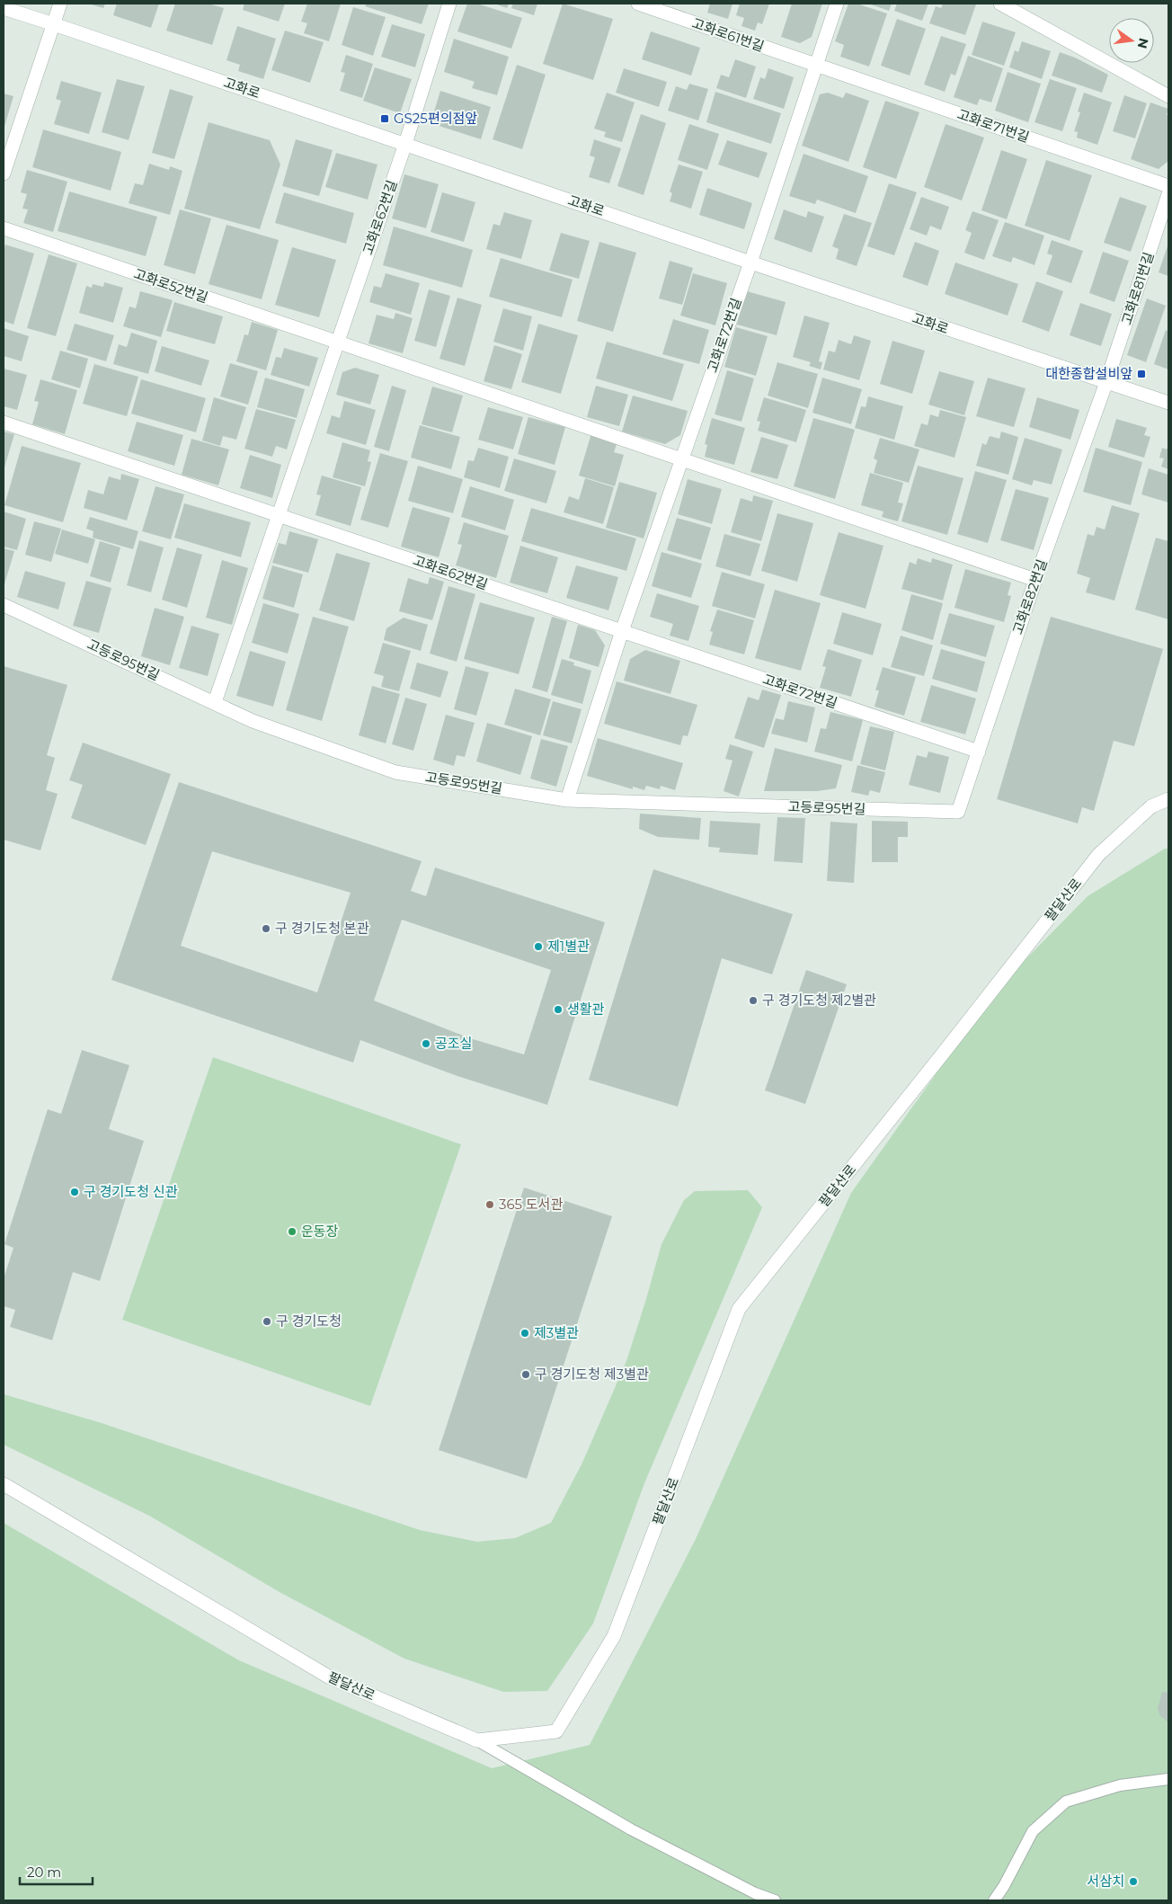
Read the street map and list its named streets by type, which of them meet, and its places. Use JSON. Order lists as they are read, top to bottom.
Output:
{
  "streets": {
    "street": [
      "고화로61번길",
      "고화로",
      "고화로71번길",
      "고화로62번길",
      "고화로52번길",
      "고화로81번길",
      "고화로72번길",
      "고화로82번길",
      "고등로95번길",
      "팔달산로"
    ]
  },
  "crossings": [
    ["고화로61번길", "고화로71번길"],
    ["고화로", "고화로62번길"],
    ["고화로", "고화로81번길"],
    ["고화로", "고화로72번길"],
    ["고화로", "고화로82번길"],
    ["고화로62번길", "고화로52번길"],
    ["고화로62번길", "고화로72번길"],
    ["고화로62번길", "고등로95번길"],
    ["고화로81번길", "고화로82번길"],
    ["고화로72번길", "고화로82번길"],
    ["고화로72번길", "고등로95번길"],
    ["고화로82번길", "고등로95번길"]
  ],
  "places": {
    "transit": ["GS25편의점앞", "대한종합설비앞"],
    "other": [
      "구 경기도청 본관",
      "제1별관",
      "구 경기도청 제2별관",
      "생활관",
      "공조실",
      "구 경기도청 신관",
      "365 도서관",
      "운동장",
      "구 경기도청",
      "제3별관",
      "구 경기도청 제3별관",
      "서삼치"
    ]
  },
  "scale_bar": "20 m",
  "north": "right"
}
